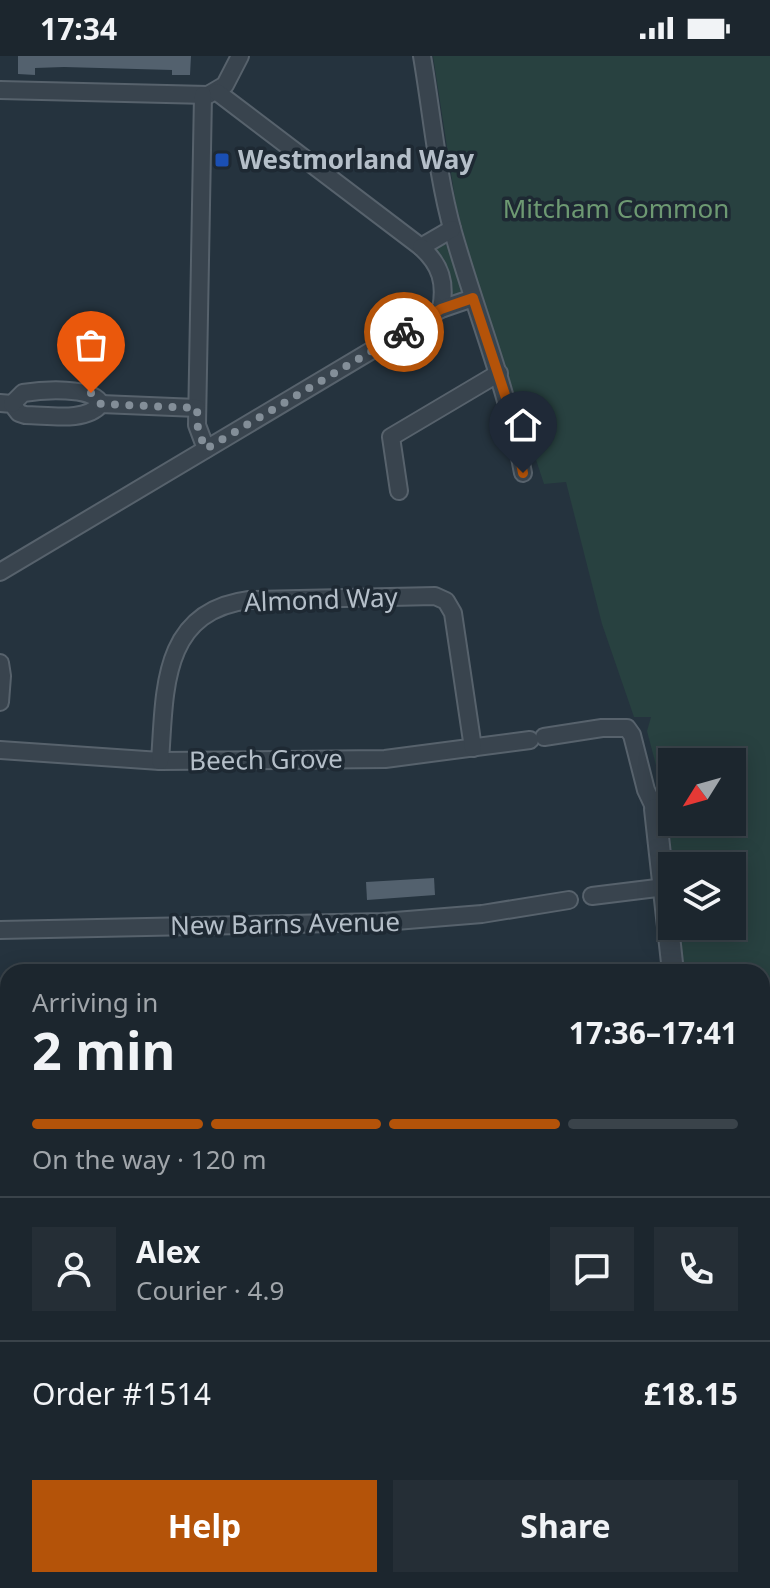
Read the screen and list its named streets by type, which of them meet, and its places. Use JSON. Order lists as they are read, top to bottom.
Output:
{
  "streets": {
    "street": ["Almond Way", "Beech Grove", "New Barns Avenue"]
  },
  "crossings": [
    ["Almond Way", "Beech Grove"]
  ],
  "parks": ["Mitcham Common"],
  "places": {
    "transit": ["Westmorland Way"]
  },
  "north": "bottom left",
  "page": {
    "status": "17:34",
    "heading": ["2 min", "Arriving in", "17:36–17:41"],
    "panel": [
      "Alex",
      "Courier · 4.9",
      "Order #1514",
      "£18.15"
    ],
    "bar": "On the way · 120 m",
    "buttons": ["Help", "Share"]
  }
}
